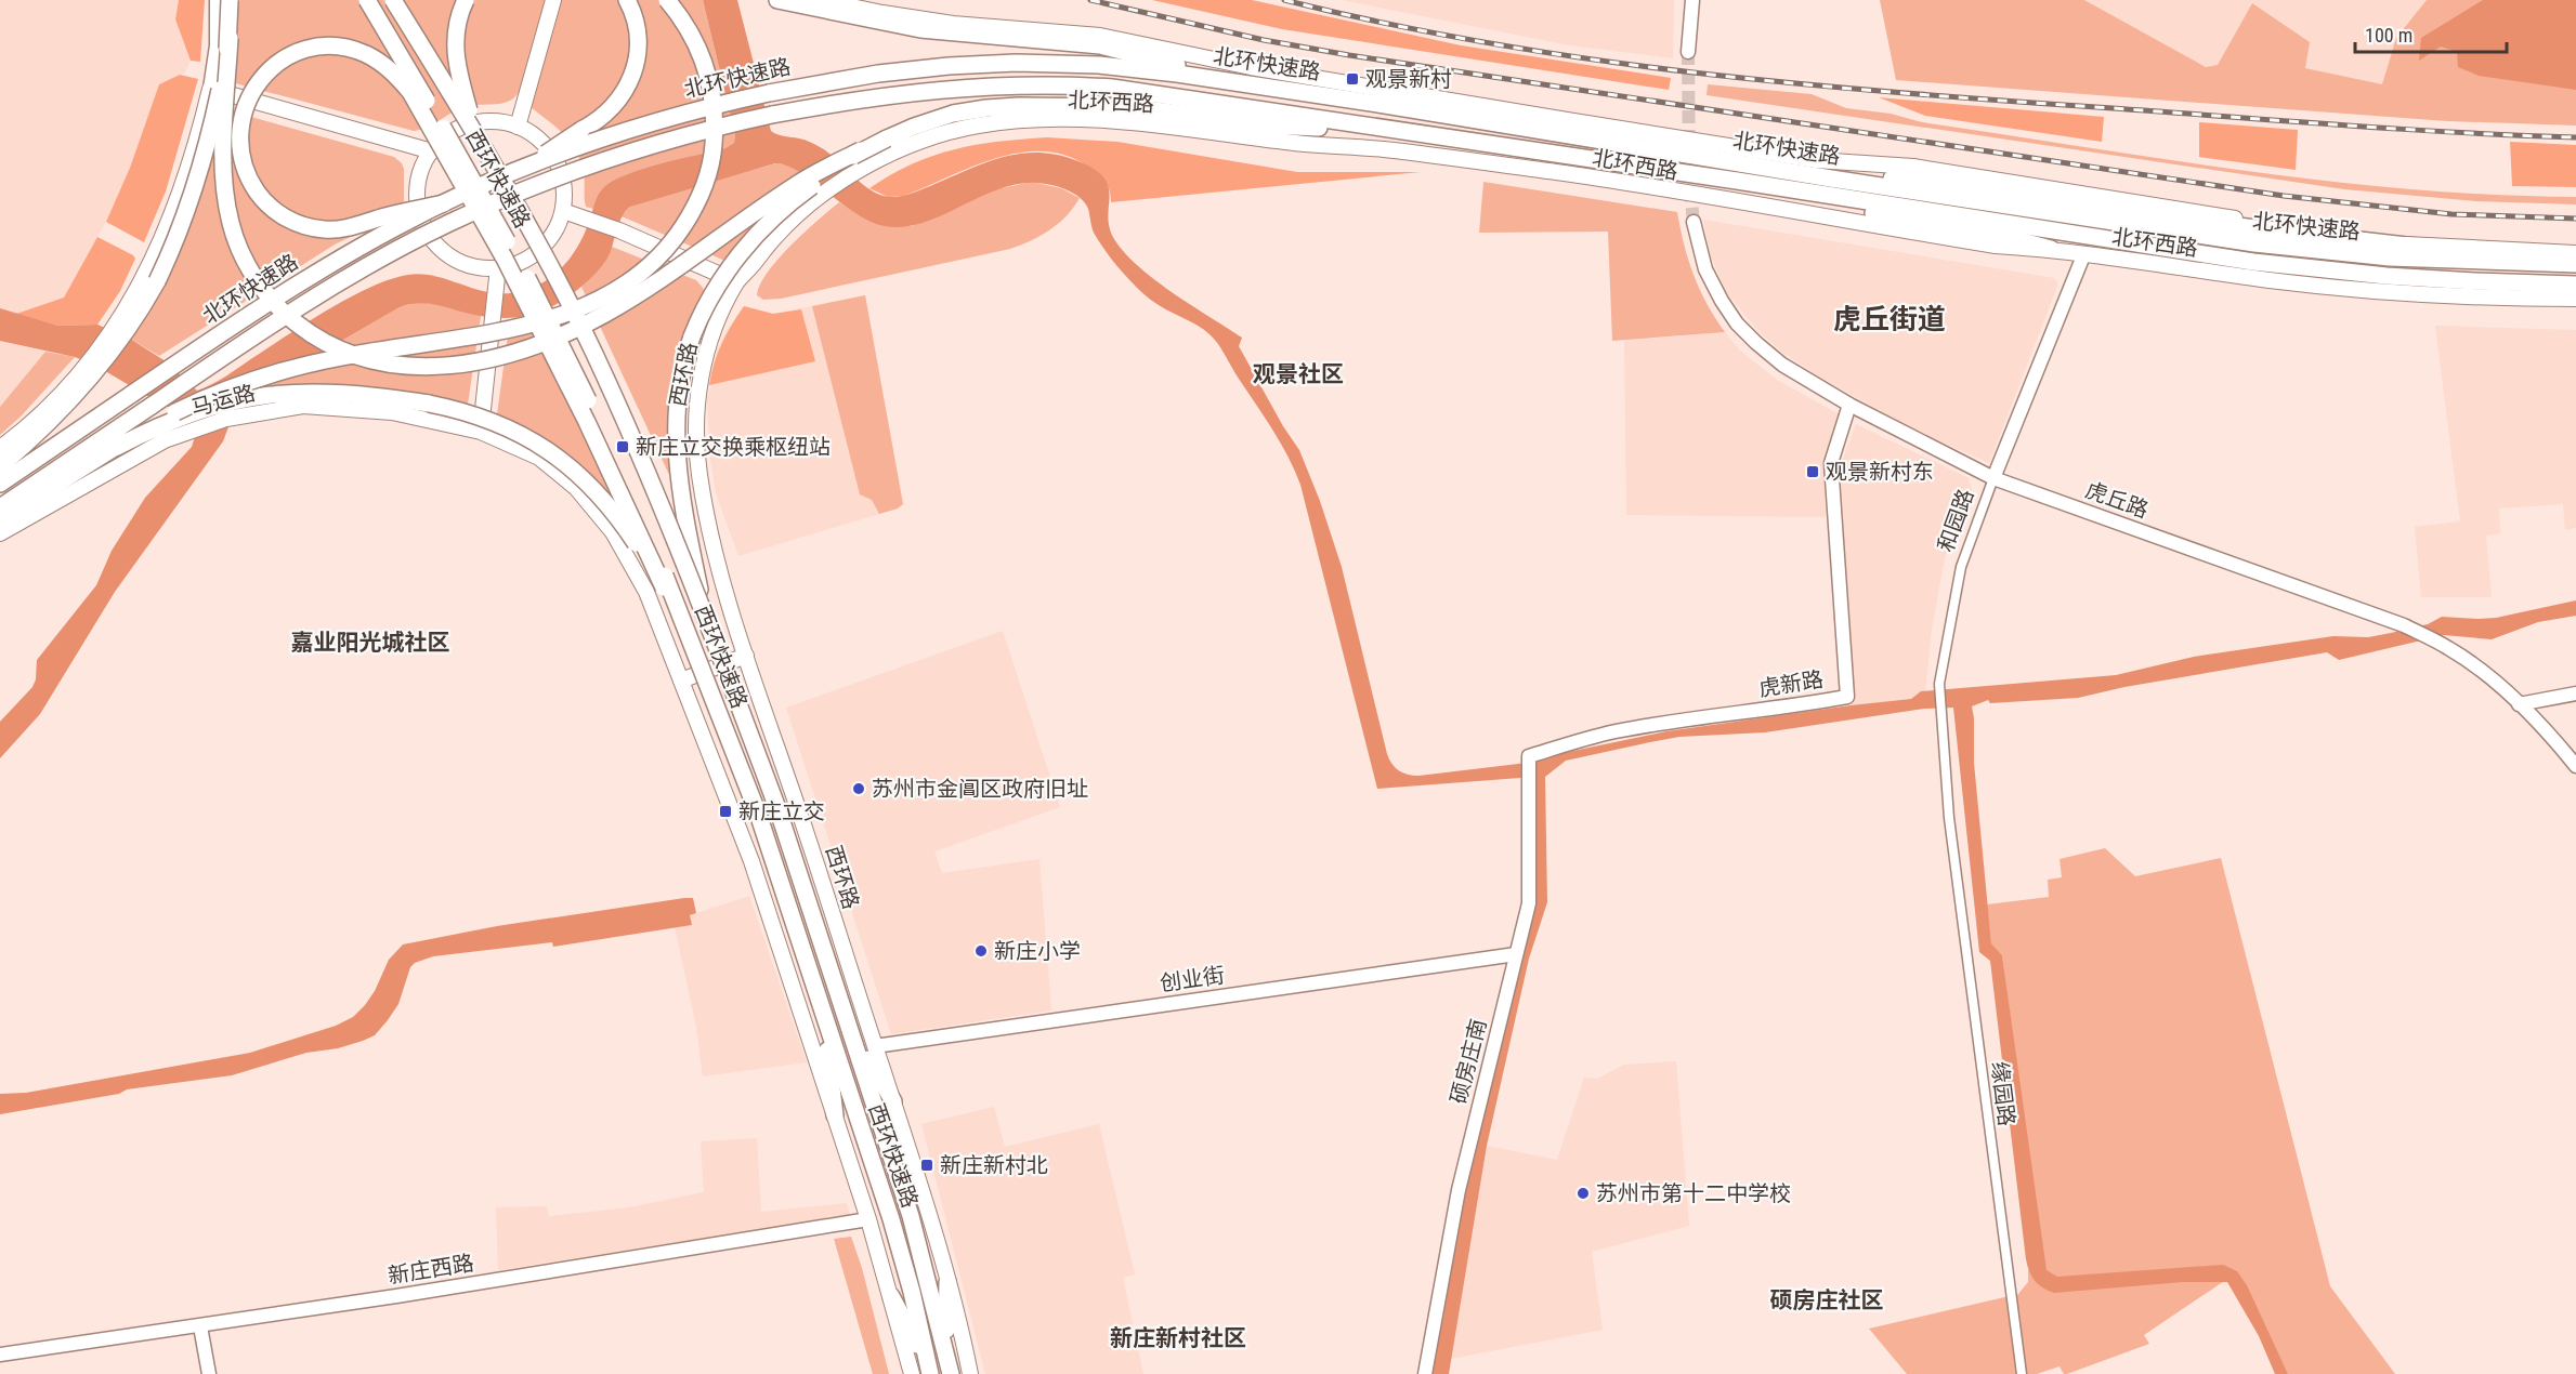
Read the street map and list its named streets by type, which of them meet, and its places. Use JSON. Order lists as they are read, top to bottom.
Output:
{
  "streets": {
    "highway": ["北环快速路", "西环快速路"],
    "main road": ["北环西路", "西环路", "马运路"],
    "street": [
      "虎丘路",
      "和园路",
      "虎新路",
      "创业街",
      "硕房庄南",
      "缘园路",
      "新庄西路"
    ]
  },
  "crossings": [
    ["北环西路", "西环路"],
    ["北环西路", "和园路"],
    ["西环路", "创业街"],
    ["虎丘路", "和园路"],
    ["虎丘路", "虎新路"],
    ["和园路", "缘园路"],
    ["虎新路", "硕房庄南"],
    ["创业街", "硕房庄南"]
  ],
  "districts": [
    "虎丘街道",
    "观景社区",
    "嘉业阳光城社区",
    "硕房庄社区",
    "新庄新村社区"
  ],
  "places": {
    "transit": [
      "观景新村",
      "新庄立交换乘枢纽站",
      "观景新村东",
      "新庄立交",
      "新庄新村北"
    ],
    "other": ["苏州市金阊区政府旧址", "新庄小学", "苏州市第十二中学校"]
  },
  "scale_bar": "100 m"
}
